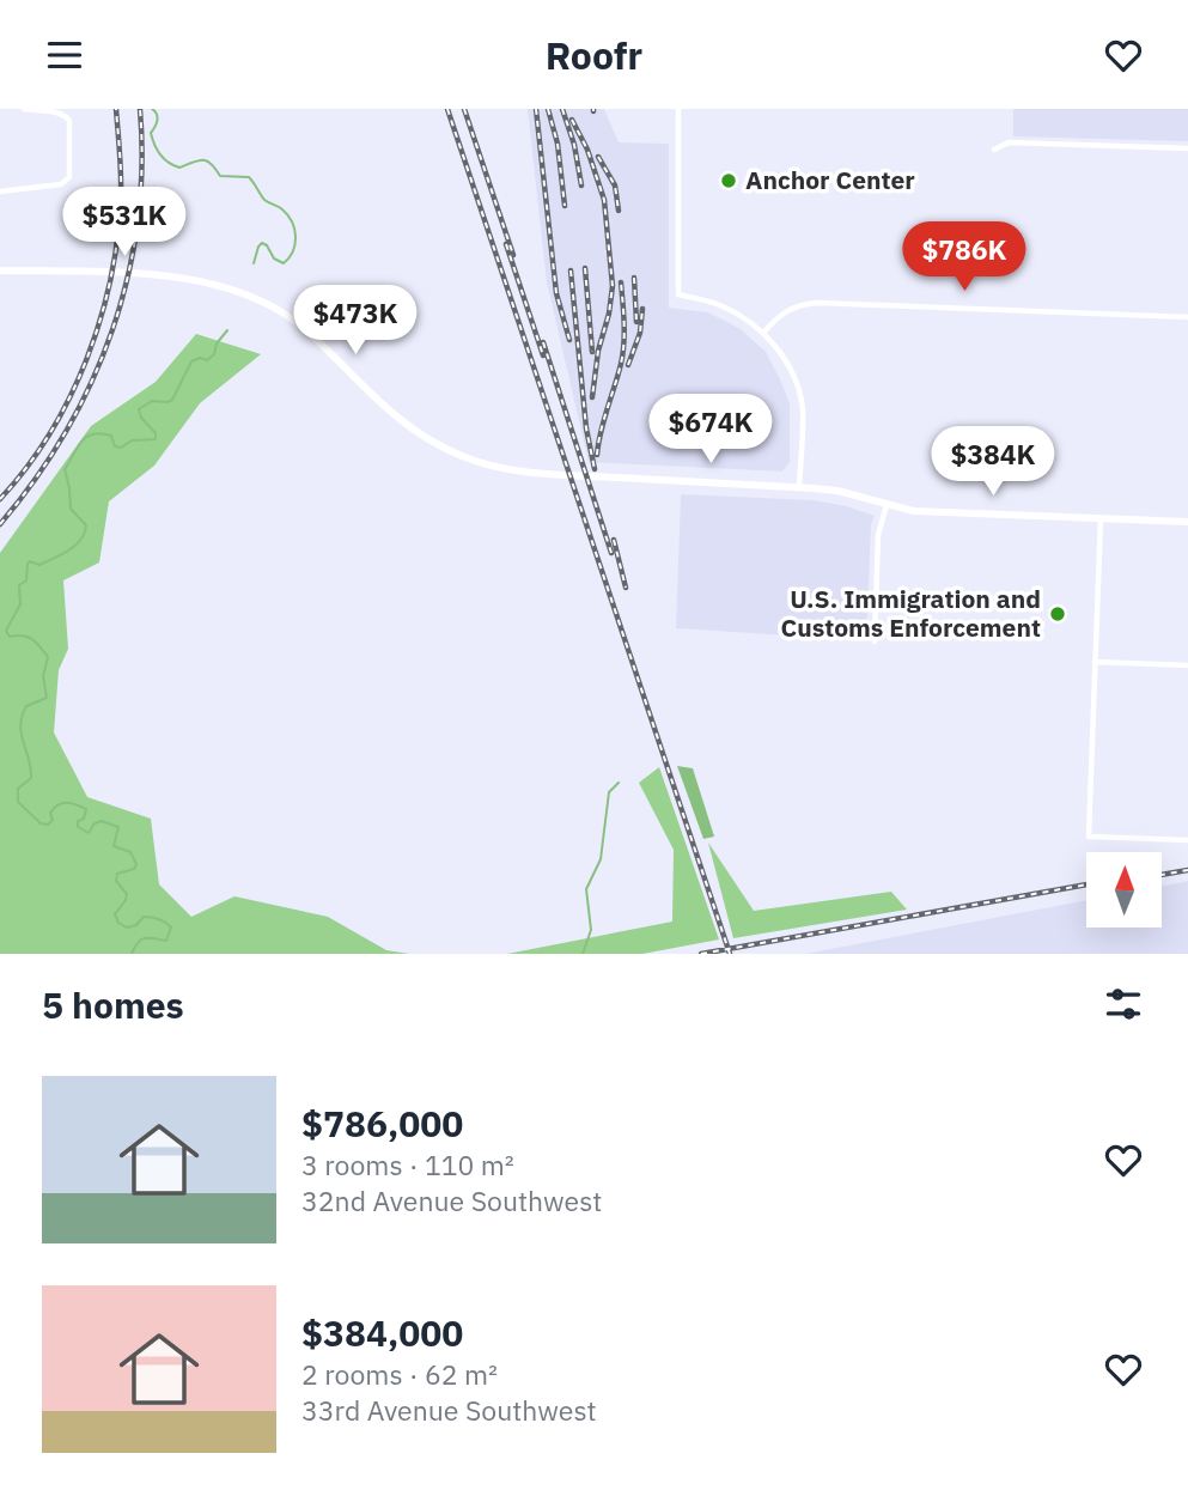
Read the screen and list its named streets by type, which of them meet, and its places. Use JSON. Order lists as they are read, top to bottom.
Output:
{
  "places": ["Anchor Center", "U.S. Immigration and Customs Enforcement"],
  "north": "top",
  "page": {
    "header": "Roofr",
    "price": [
      "$531K",
      "$786K",
      "$473K",
      "$674K",
      "$384K"
    ],
    "heading": "5 homes",
    "list": [
      {
        "name": "$786,000",
        "note": "3 rooms · 110 m² · 32nd Avenue Southwest"
      },
      {
        "name": "$384,000",
        "note": "2 rooms · 62 m² · 33rd Avenue Southwest"
      }
    ]
  }
}
